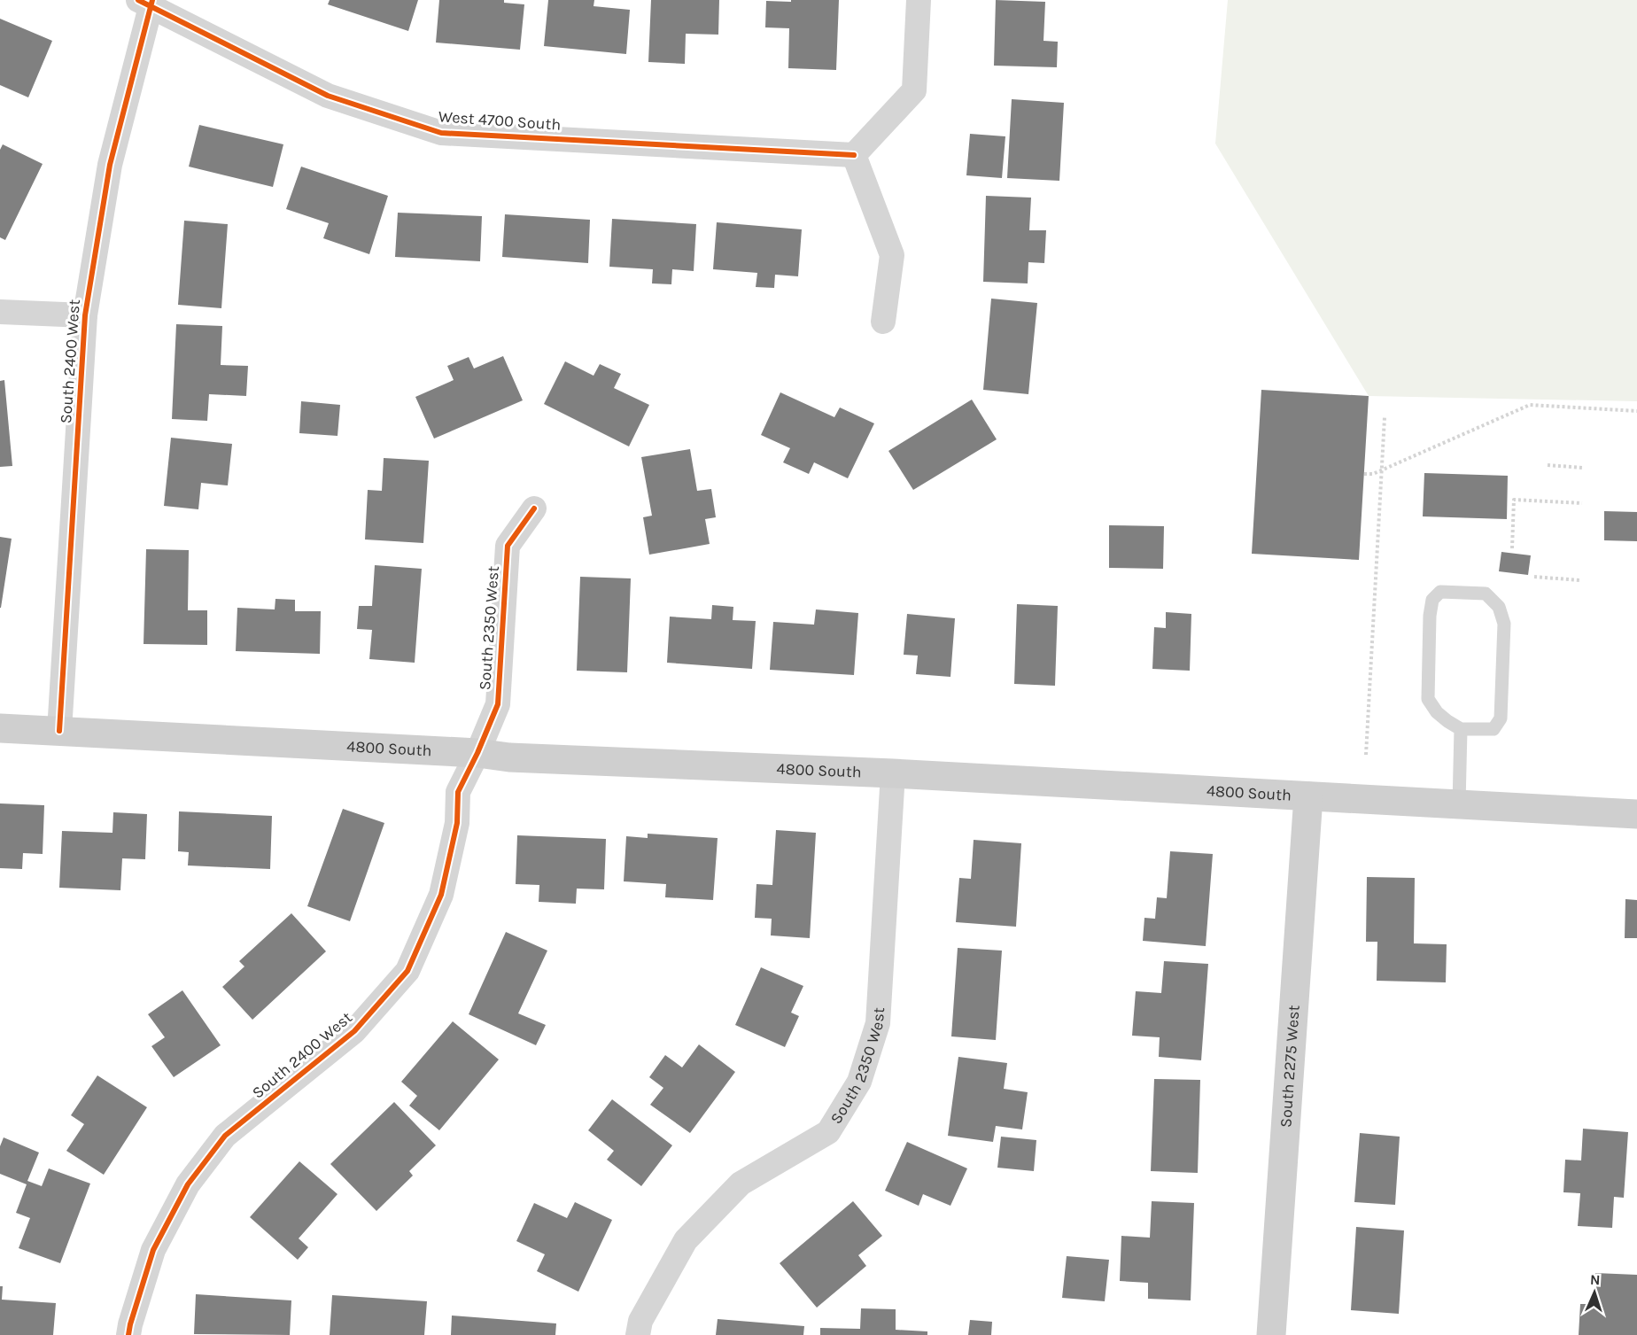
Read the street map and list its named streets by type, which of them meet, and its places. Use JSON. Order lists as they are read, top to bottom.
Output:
{
  "streets": {
    "main road": ["4800 South", "South 2275 West"],
    "street": ["West 4700 South", "South 2400 West", "South 2350 West"]
  },
  "crossings": [
    ["West 4700 South", "South 2400 West"],
    ["South 2400 West", "South 2350 West"],
    ["South 2400 West", "4800 South"],
    ["South 2350 West", "4800 South"],
    ["4800 South", "South 2275 West"]
  ],
  "north": "top"
}
